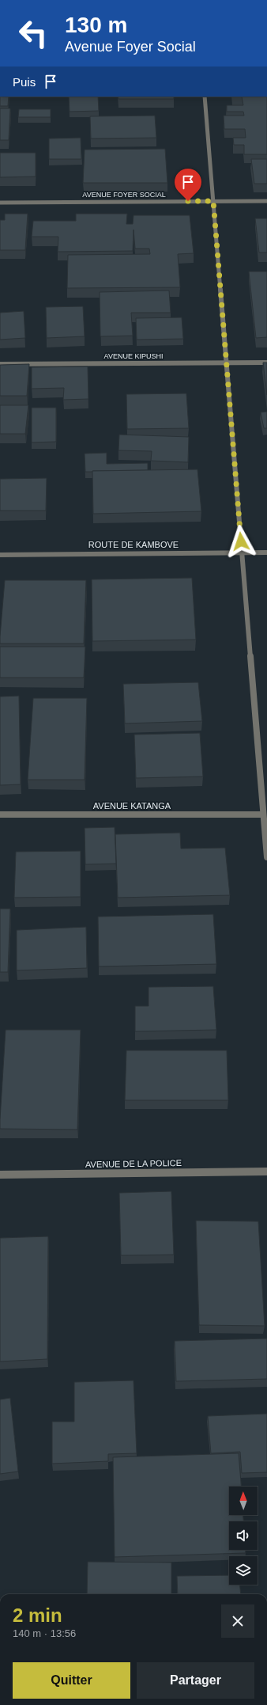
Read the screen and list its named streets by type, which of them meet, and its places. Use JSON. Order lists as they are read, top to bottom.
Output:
{
  "streets": {
    "street": [
      "AVENUE FOYER SOCIAL",
      "AVENUE KIPUSHI",
      "ROUTE DE KAMBOVE",
      "AVENUE KATANGA",
      "AVENUE DE LA POLICE"
    ]
  },
  "north": "top",
  "page": {
    "turn": ["130 m", "Avenue Foyer Social"],
    "then": "Puis",
    "heading": ["2 min", "140 m · 13:56"],
    "buttons": ["Quitter", "Partager"]
  }
}
